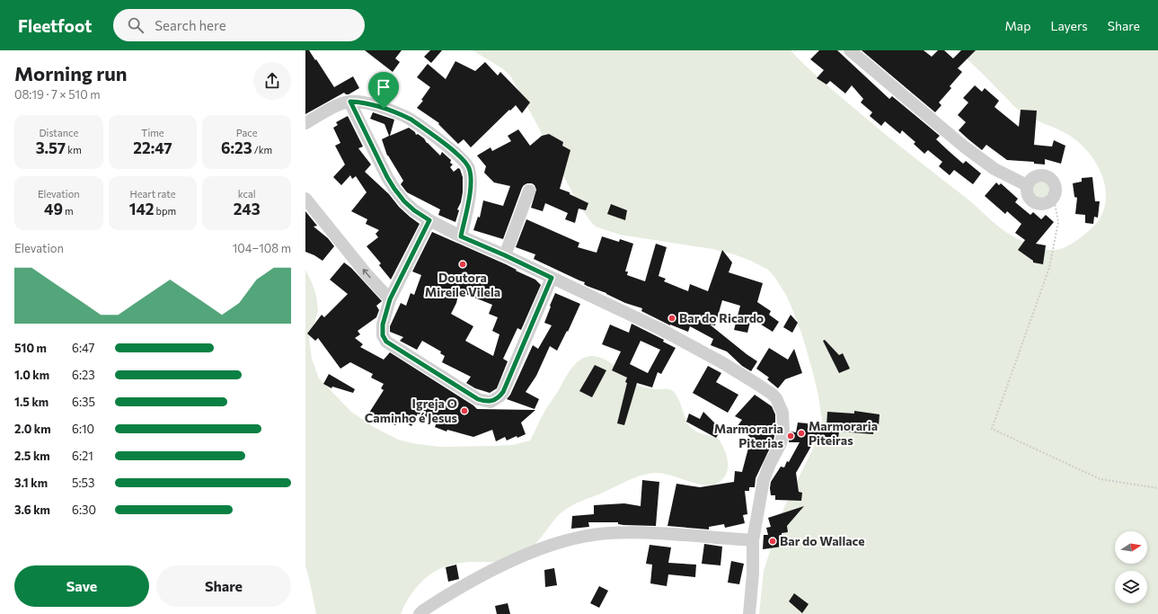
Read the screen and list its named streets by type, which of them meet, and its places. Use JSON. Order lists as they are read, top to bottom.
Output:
{
  "places": [
    "Doutora Mireile Vilela",
    "Bar do Ricardo",
    "Igreja O Caminho é Jesus",
    "Marmoraria Piteiras",
    "Marmoraria Piterias",
    "Bar do Wallace"
  ],
  "north": "right",
  "page": {
    "header": "Fleetfoot",
    "search": "Search here",
    "nav": ["Map", "Layers", "Share"],
    "heading": ["Morning run", "08:19 · 7 × 510 m"],
    "stats": [
      ["Distance", "3.57 km"],
      ["Time", "22:47"],
      ["Pace", "6:23 /km"],
      ["Elevation", "49 m"],
      ["Heart rate", "142 bpm"],
      ["kcal", "243"]
    ],
    "chart": ["Elevation", "104–108 m"],
    "list": [
      {
        "name": "510 m",
        "note": "6:47"
      },
      {
        "name": "1.0 km",
        "note": "6:23"
      },
      {
        "name": "1.5 km",
        "note": "6:35"
      },
      {
        "name": "2.0 km",
        "note": "6:10"
      },
      {
        "name": "2.5 km",
        "note": "6:21"
      },
      {
        "name": "3.1 km",
        "note": "5:53"
      },
      {
        "name": "3.6 km",
        "note": "6:30"
      }
    ],
    "buttons": ["Save", "Share"]
  }
}
